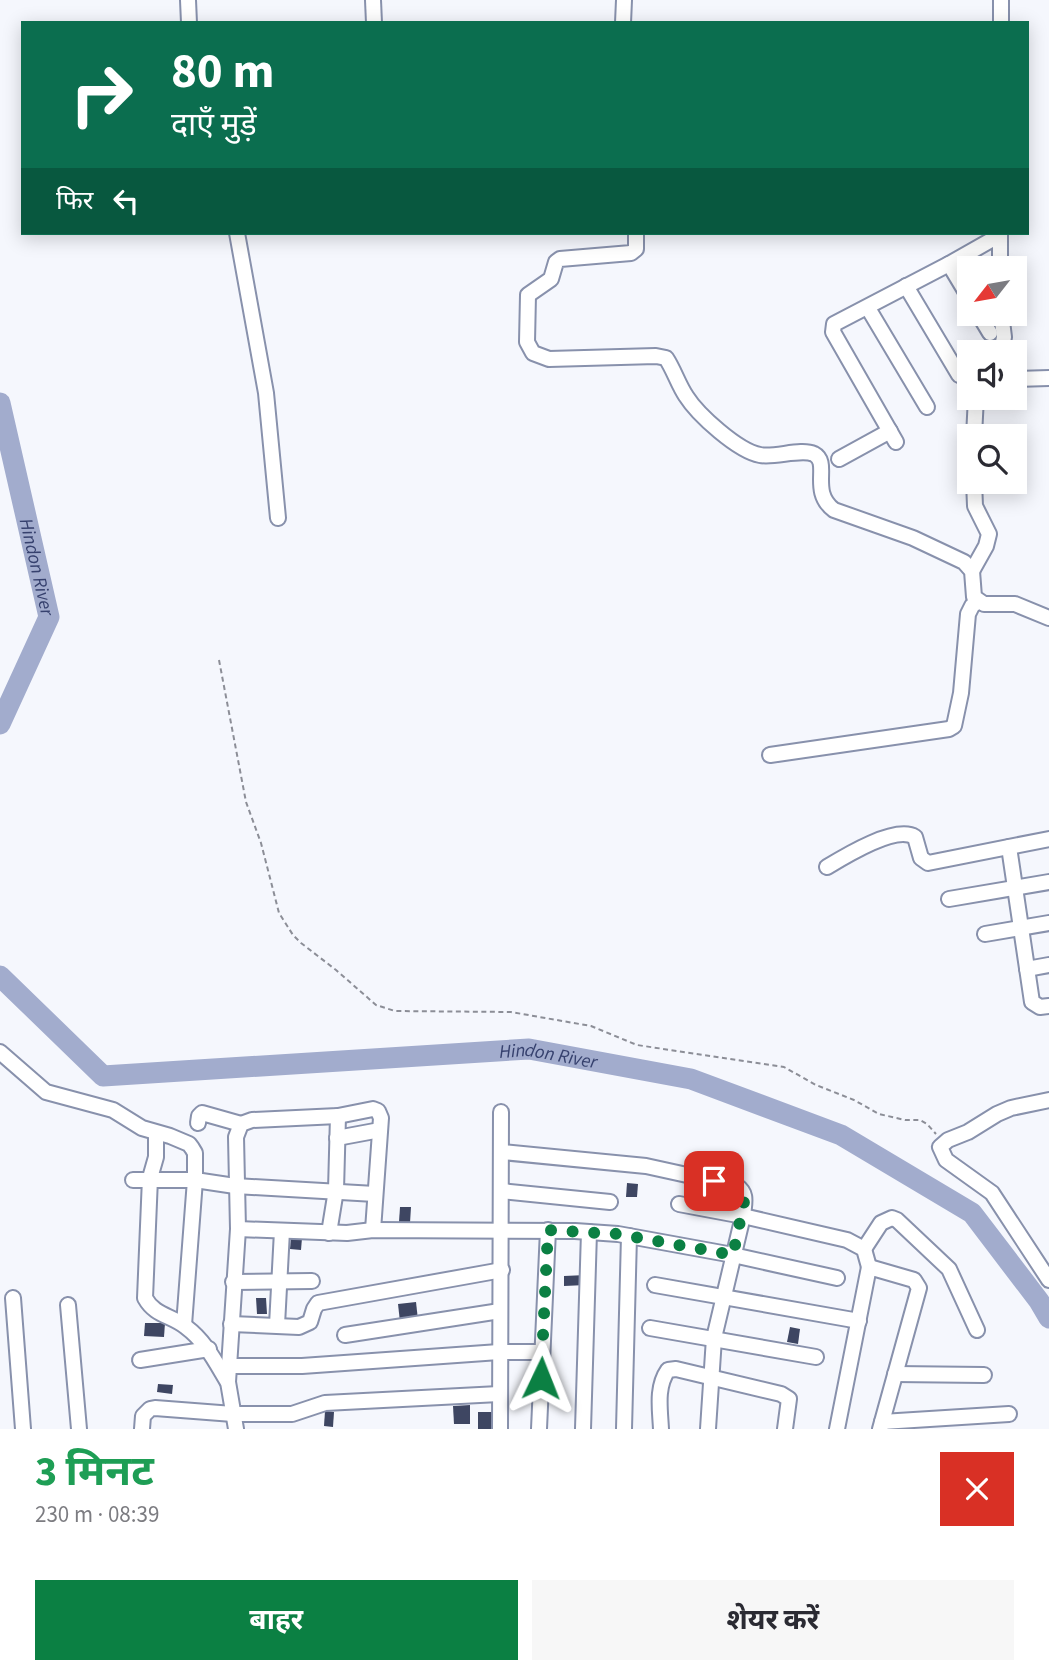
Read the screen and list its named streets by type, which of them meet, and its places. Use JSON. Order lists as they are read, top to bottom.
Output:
{
  "water": ["Hindon River"],
  "north": "bottom left",
  "page": {
    "turn": ["80 m", "दाएँ मुड़ें"],
    "then": "फिर",
    "heading": ["3 मिनट", "230 m · 08:39"],
    "buttons": ["बाहर", "शेयर करें"]
  }
}
